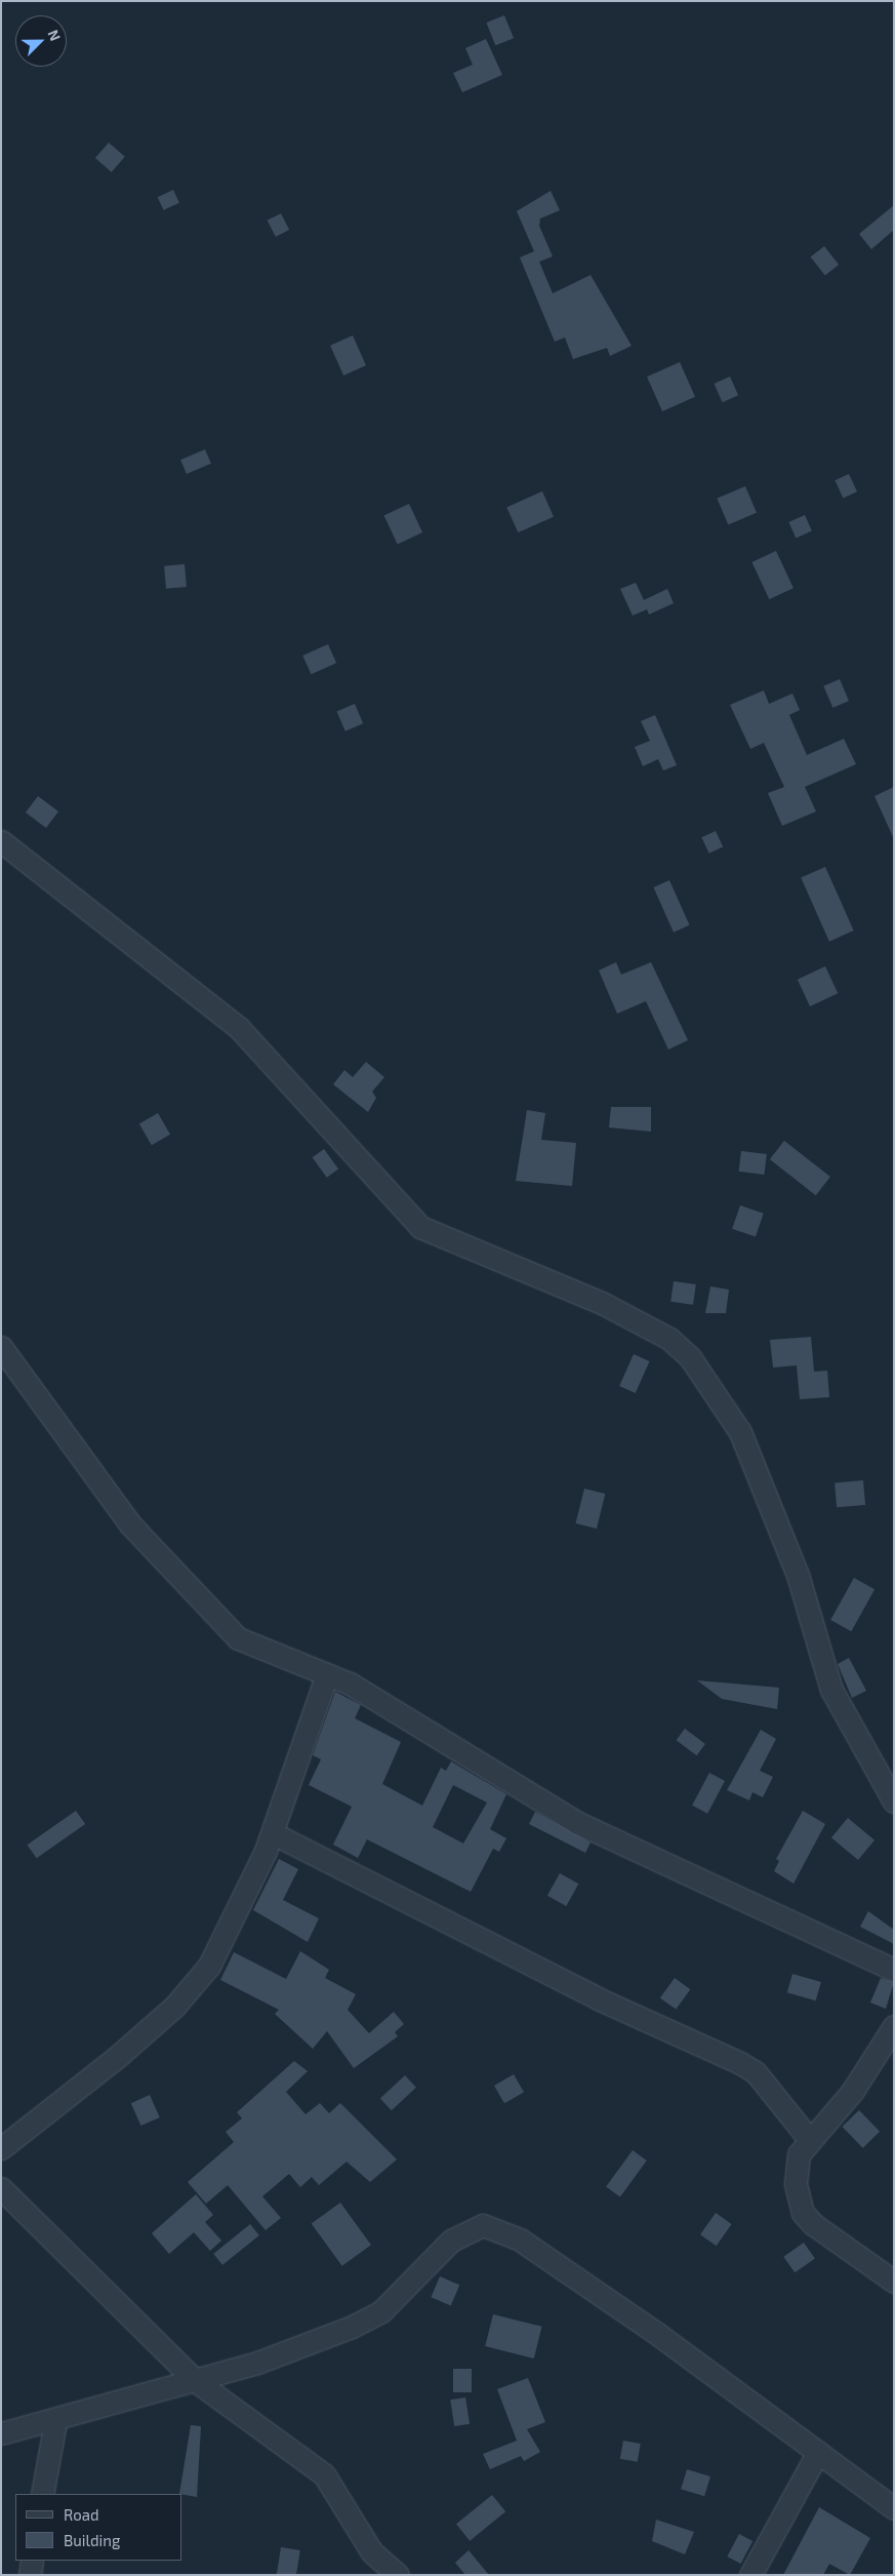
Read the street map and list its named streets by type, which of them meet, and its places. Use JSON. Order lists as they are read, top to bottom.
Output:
{
  "legend": ["Road", "Building"],
  "north": "top right"
}
